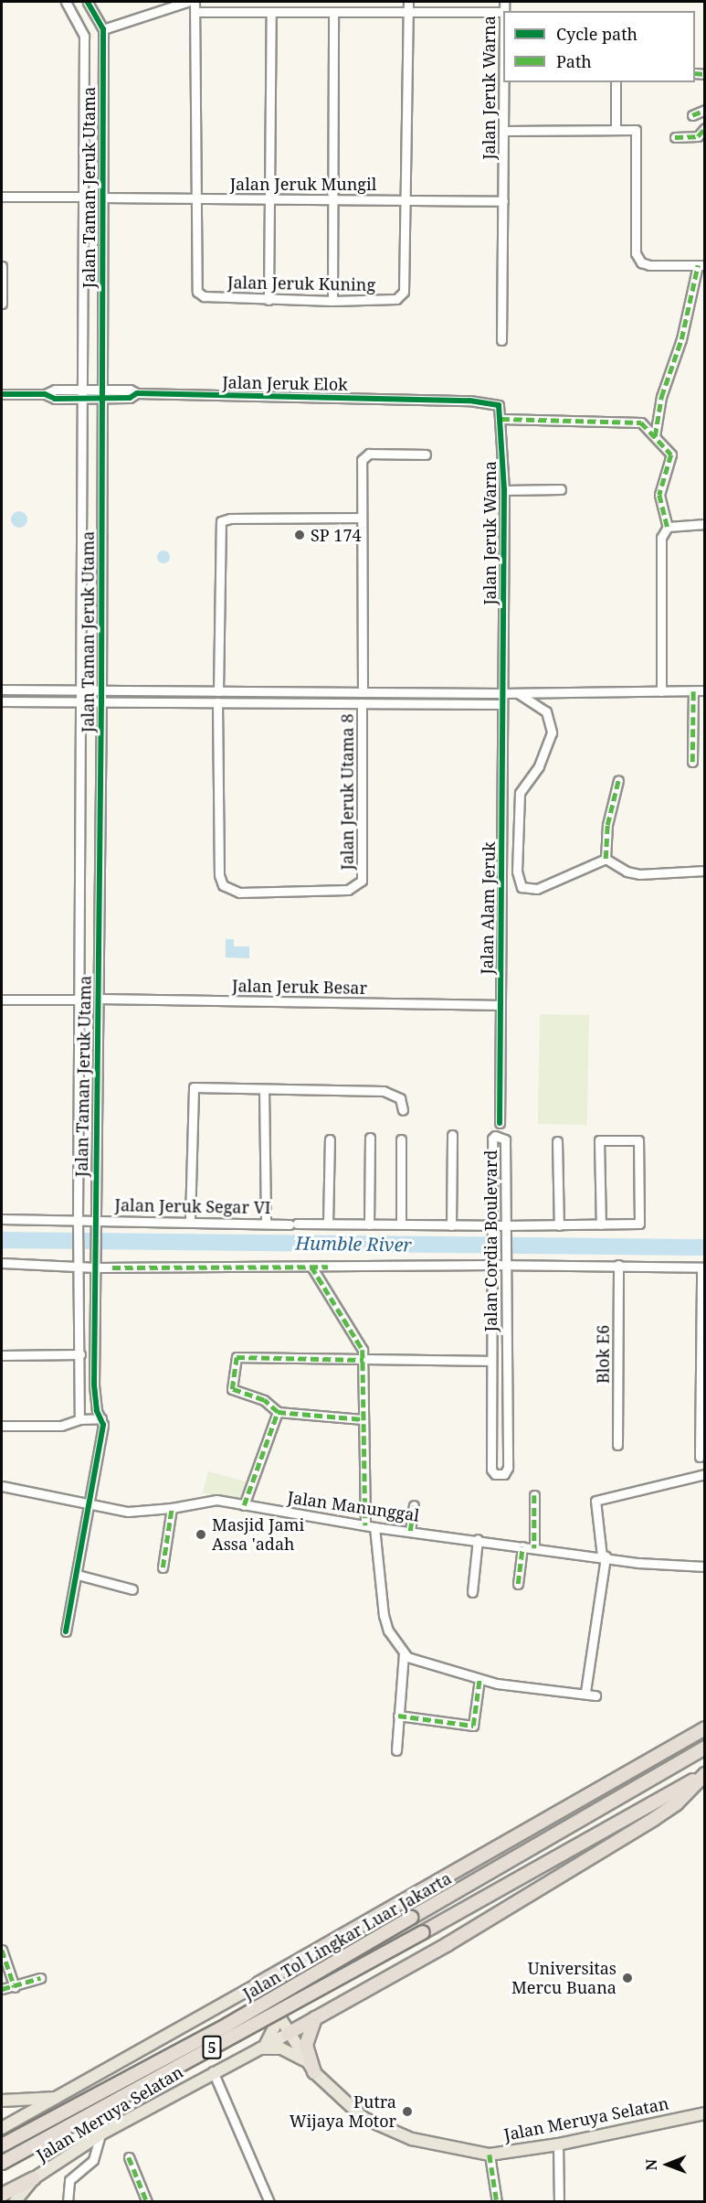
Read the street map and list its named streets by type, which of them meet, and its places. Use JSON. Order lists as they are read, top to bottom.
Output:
{
  "streets": {
    "highway": ["Jalan Tol Lingkar Luar Jakarta", "5"],
    "main road": ["Jalan Meruya Selatan"],
    "street": [
      "Jalan Jeruk Warna",
      "Jalan Jeruk Mungil",
      "Jalan Taman Jeruk Utama",
      "Jalan Jeruk Kuning",
      "Jalan Jeruk Elok",
      "Jalan Jeruk Utama 8",
      "Jalan Alam Jeruk",
      "Jalan Jeruk Besar",
      "Jalan Jeruk Segar VI",
      "Jalan Cordia Boulevard",
      "Blok E6",
      "Jalan Manunggal"
    ]
  },
  "crossings": [
    ["Jalan Jeruk Warna", "Jalan Jeruk Mungil"],
    ["Jalan Jeruk Warna", "Jalan Taman Jeruk Utama"],
    ["Jalan Jeruk Warna", "Jalan Jeruk Elok"],
    ["Jalan Jeruk Warna", "Jalan Alam Jeruk"],
    ["Jalan Jeruk Mungil", "Jalan Taman Jeruk Utama"],
    ["Jalan Jeruk Mungil", "Jalan Jeruk Kuning"],
    ["Jalan Taman Jeruk Utama", "Jalan Jeruk Elok"],
    ["Jalan Taman Jeruk Utama", "Jalan Jeruk Utama 8"],
    ["Jalan Taman Jeruk Utama", "Jalan Alam Jeruk"],
    ["Jalan Taman Jeruk Utama", "Jalan Jeruk Besar"],
    ["Jalan Taman Jeruk Utama", "Jalan Jeruk Segar VI"],
    ["Jalan Taman Jeruk Utama", "Jalan Manunggal"],
    ["Jalan Alam Jeruk", "Jalan Jeruk Besar"],
    ["Jalan Jeruk Segar VI", "Jalan Cordia Boulevard"]
  ],
  "water": ["Humble River"],
  "places": [
    "SP 174",
    "Masjid Jami Assa 'adah",
    "Universitas Mercu Buana",
    "Putra Wijaya Motor"
  ],
  "legend": ["Cycle path", "Path"],
  "north": "left"
}
